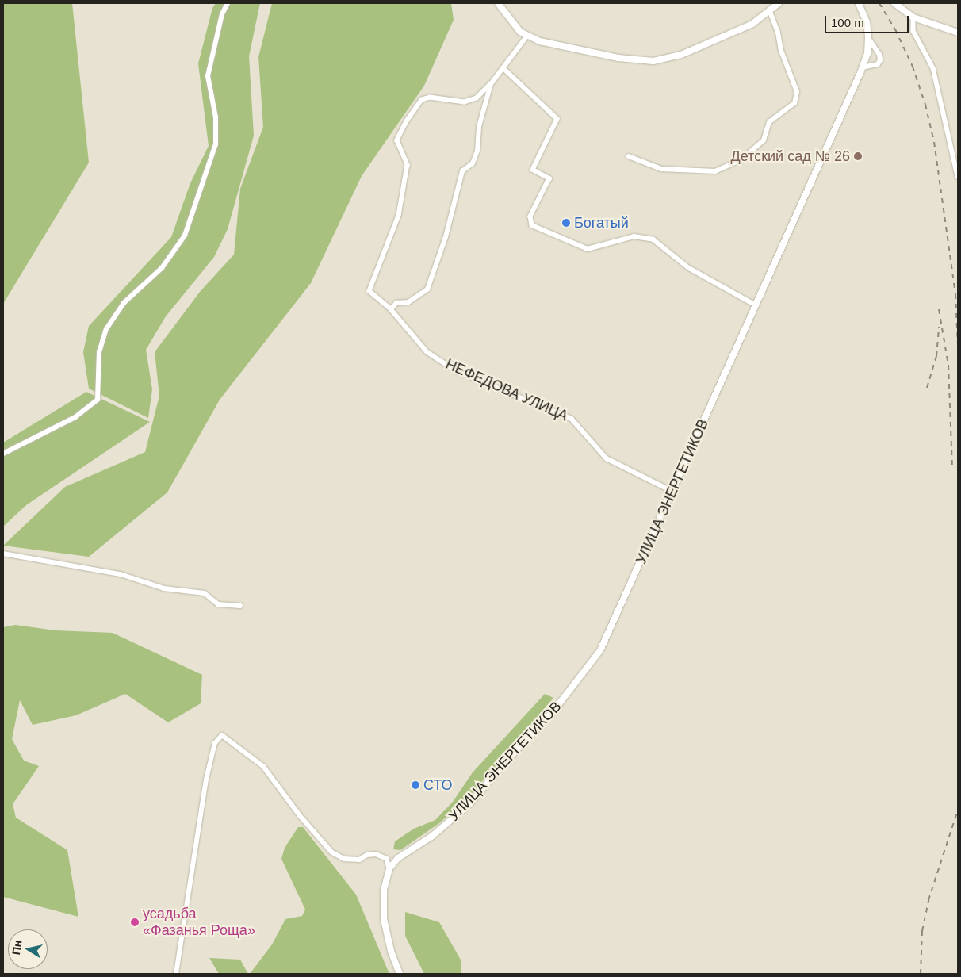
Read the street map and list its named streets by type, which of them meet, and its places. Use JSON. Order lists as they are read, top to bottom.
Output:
{
  "streets": {
    "main road": ["УЛИЦА ЭНЕРГЕТИКОВ"],
    "street": ["НЕФЕДОВА УЛИЦА"]
  },
  "crossings": [
    ["НЕФЕДОВА УЛИЦА", "УЛИЦА ЭНЕРГЕТИКОВ"]
  ],
  "places": [
    "Детский сад № 26",
    "Богатый",
    "СТО",
    "усадьба «Фазанья Роща»"
  ],
  "scale_bar": "100 m",
  "north": "left"
}
